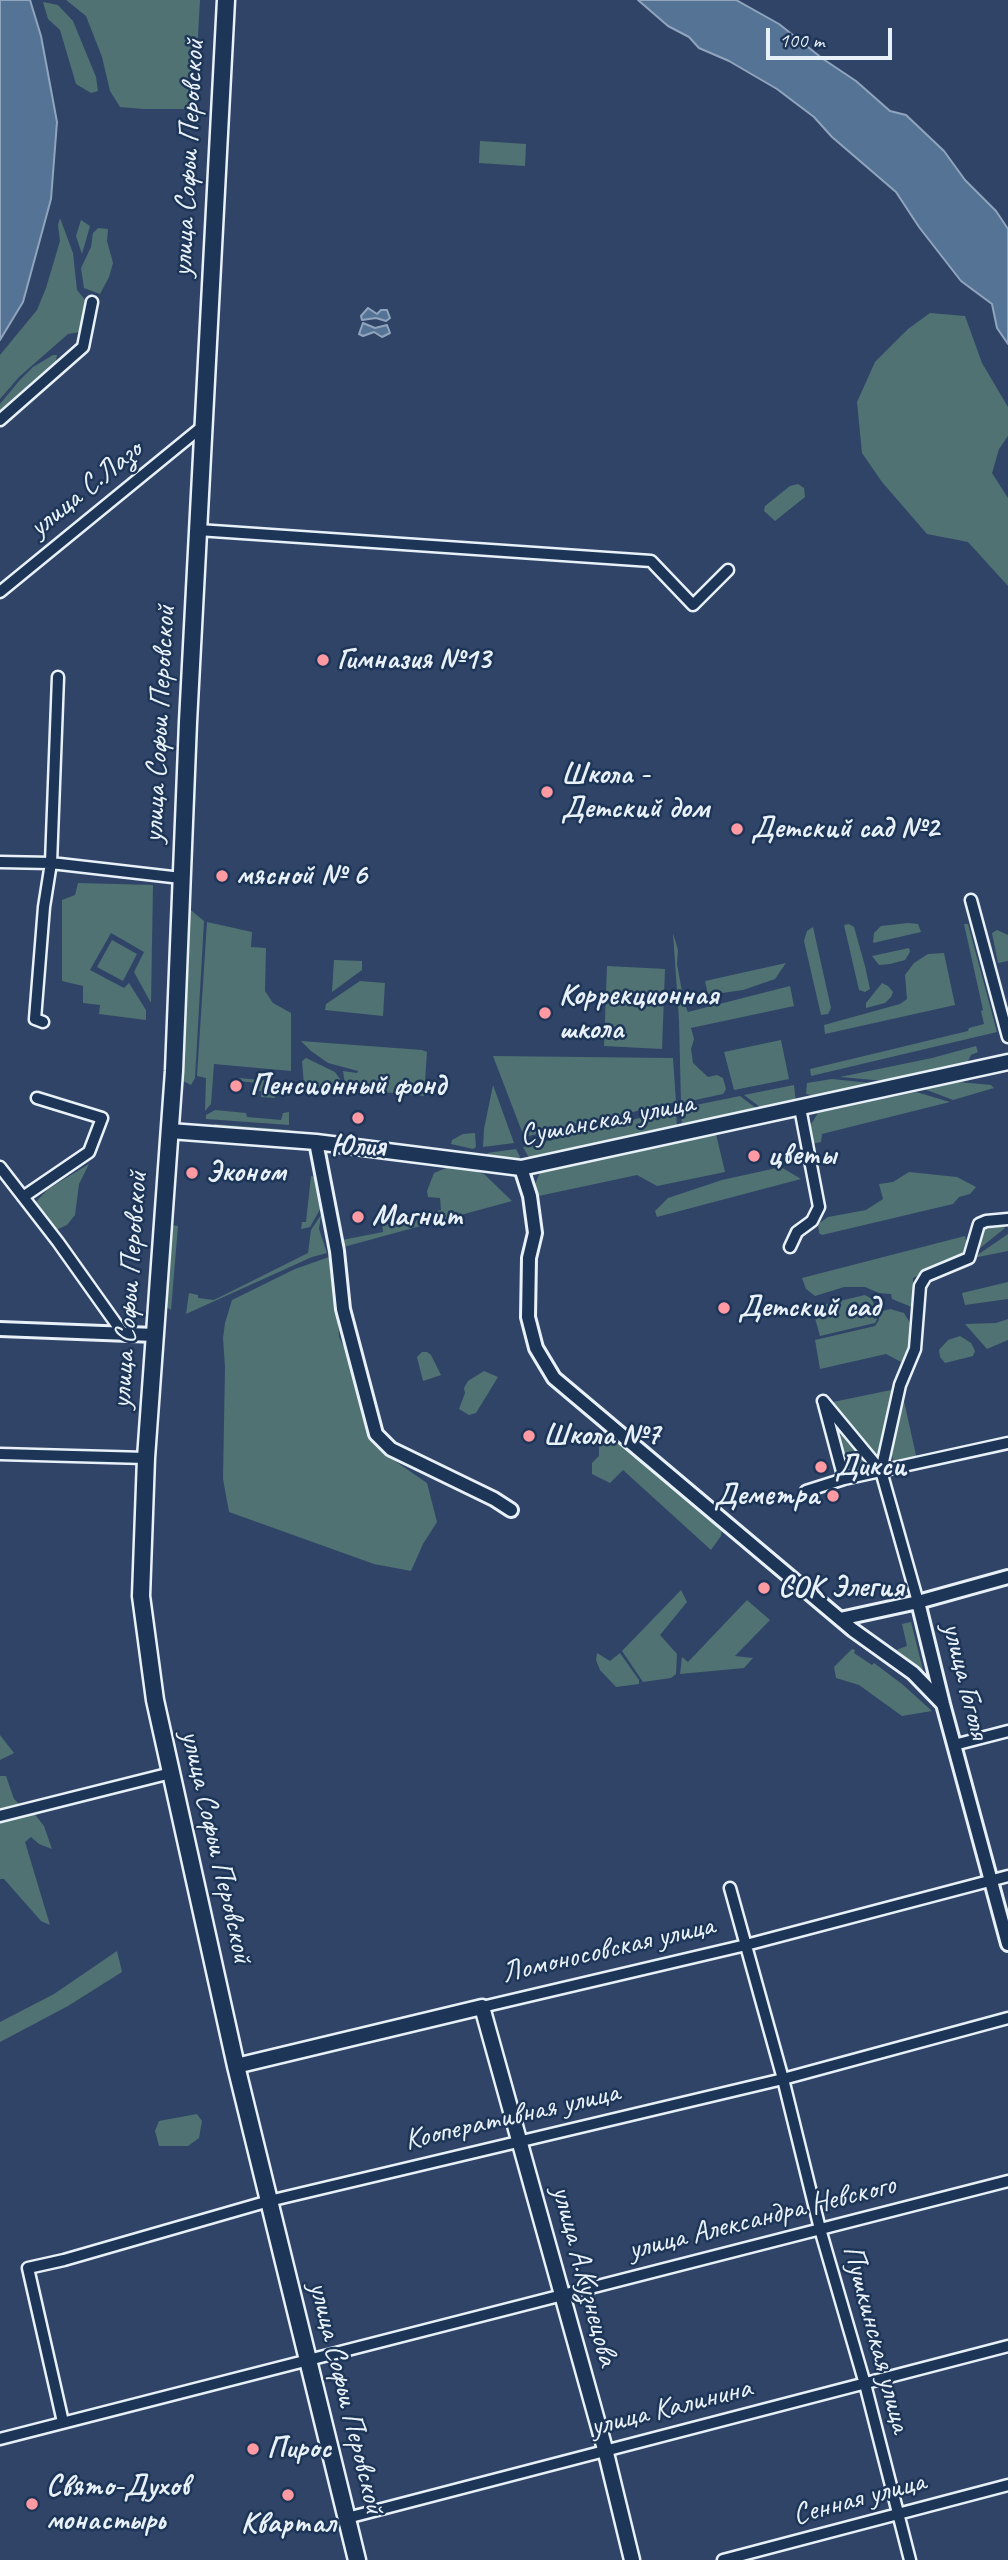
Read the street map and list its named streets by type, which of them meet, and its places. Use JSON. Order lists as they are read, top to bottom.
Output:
{
  "streets": {
    "main road": [
      "улица Софьи Перовской",
      "Сушанская улица",
      "Ломоносовская улица",
      "улица А.Кузнецова"
    ],
    "street": [
      "улица С.Лазо",
      "улица Гоголя",
      "Кооперативная улица",
      "улица Александра Невского",
      "Пушкинская улица",
      "улица Калинина",
      "Сенная улица"
    ]
  },
  "crossings": [
    ["улица Софьи Перовской", "улица С.Лазо"],
    ["улица Софьи Перовской", "Сушанская улица"],
    ["улица Софьи Перовской", "Ломоносовская улица"],
    ["улица Софьи Перовской", "Кооперативная улица"],
    ["улица Софьи Перовской", "улица Александра Невского"],
    ["улица Софьи Перовской", "улица Калинина"],
    ["улица Гоголя", "Ломоносовская улица"],
    ["Ломоносовская улица", "улица А.Кузнецова"],
    ["Ломоносовская улица", "Пушкинская улица"],
    ["Кооперативная улица", "улица Александра Невского"],
    ["Кооперативная улица", "улица А.Кузнецова"],
    ["Кооперативная улица", "Пушкинская улица"],
    ["улица Александра Невского", "улица А.Кузнецова"],
    ["улица Александра Невского", "Пушкинская улица"],
    ["улица А.Кузнецова", "улица Калинина"],
    ["Пушкинская улица", "улица Калинина"],
    ["Пушкинская улица", "Сенная улица"]
  ],
  "places": [
    "Гимназия №13",
    "Школа - Детский дом",
    "Детский сад №2",
    "мясной № 6",
    "Коррекционная школа",
    "Пенсионный фонд",
    "Юлия",
    "цветы",
    "Эконом",
    "Магнит",
    "Детский сад",
    "Школа №7",
    "Дикси",
    "Деметра",
    "СОК Элегия",
    "Пирос",
    "Квартал",
    "Свято-Духов монастырь"
  ],
  "scale_bar": "100 m"
}
